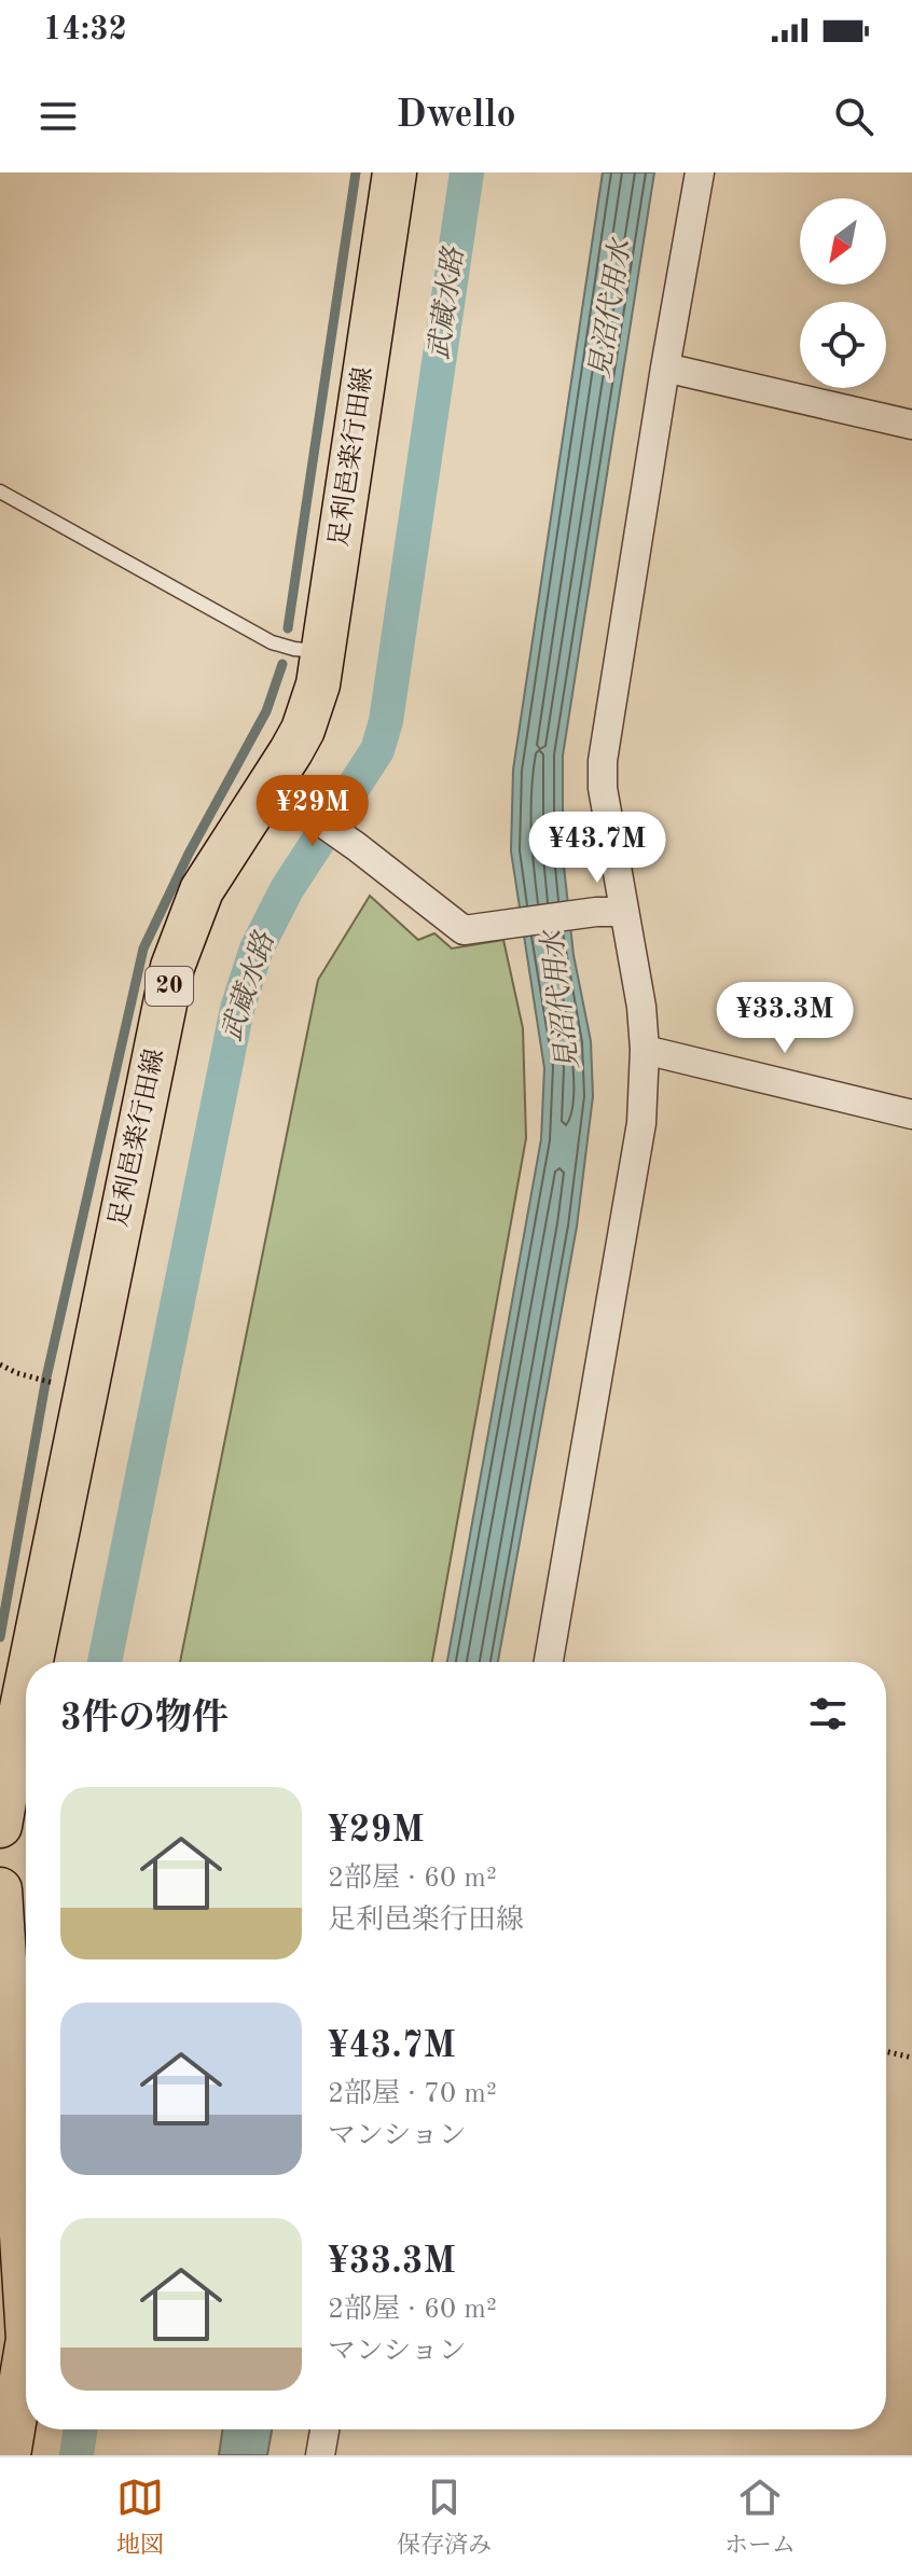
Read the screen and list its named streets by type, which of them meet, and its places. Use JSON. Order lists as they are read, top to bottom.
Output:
{
  "streets": {
    "main road": ["足利邑楽行田線", "20"]
  },
  "water": ["武蔵水路", "見沼代用水"],
  "north": "bottom left",
  "page": {
    "status": "14:32",
    "header": "Dwello",
    "price": ["¥29M", "¥43.7M", "¥33.3M"],
    "heading": "3件の物件",
    "list": [
      {
        "name": "¥29M",
        "note": "2部屋 · 60 m² · 足利邑楽行田線"
      },
      {
        "name": "¥43.7M",
        "note": "2部屋 · 70 m² · マンション"
      },
      {
        "name": "¥33.3M",
        "note": "2部屋 · 60 m² · マンション"
      }
    ],
    "tabs": ["地図", "保存済み", "ホーム"]
  }
}
